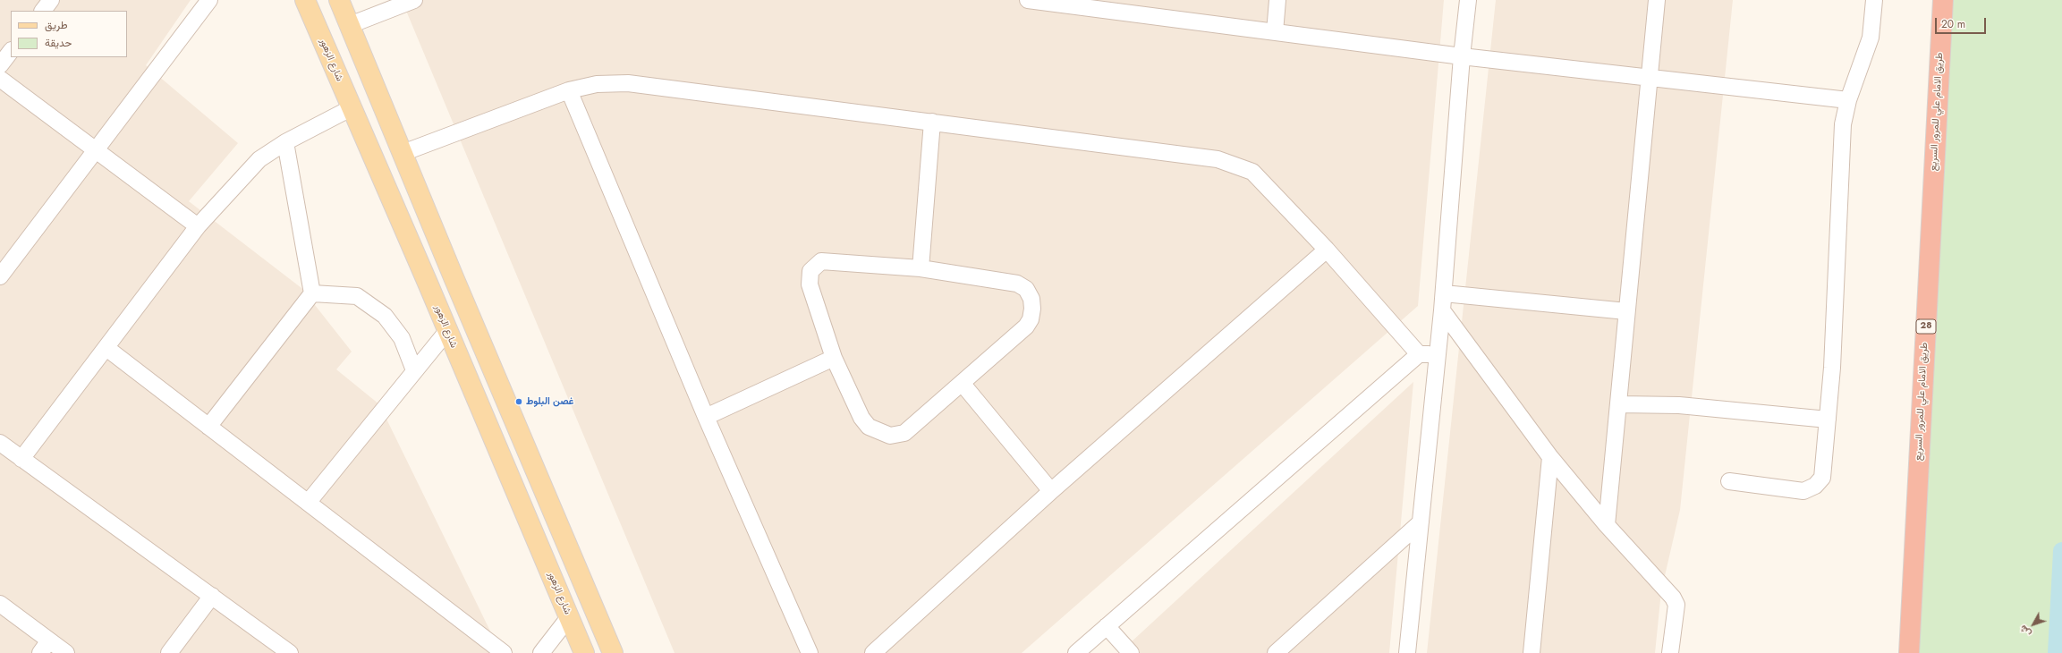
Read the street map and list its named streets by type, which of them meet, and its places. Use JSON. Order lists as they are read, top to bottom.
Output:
{
  "streets": {
    "highway": ["طريق الامام علي للمرور السريع", "28"],
    "main road": ["شارع الزهور"]
  },
  "places": ["غصن البلوط"],
  "legend": ["طريق", "حديقة"],
  "scale_bar": "20 m",
  "north": "bottom left"
}
